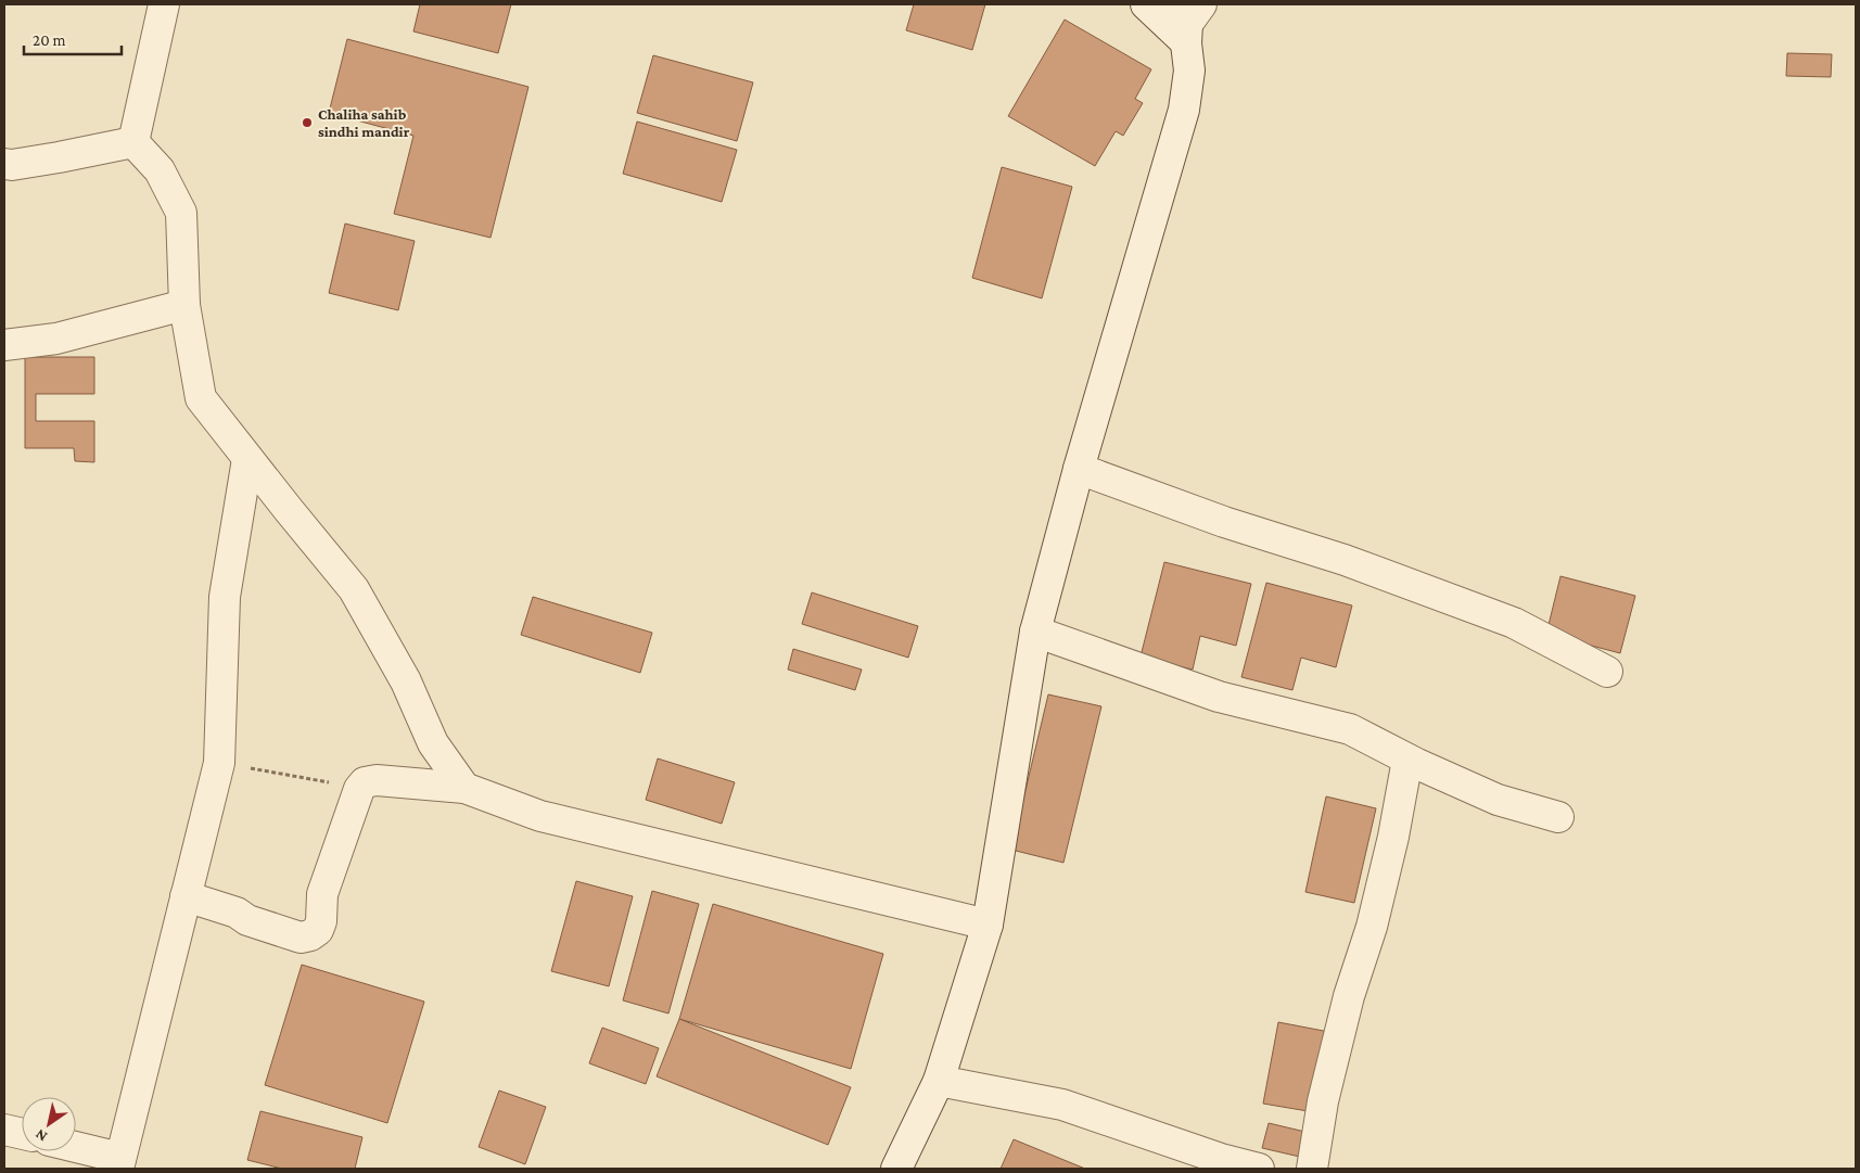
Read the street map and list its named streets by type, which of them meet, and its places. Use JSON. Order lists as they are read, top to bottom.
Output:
{
  "places": ["Chaliha sahib sindhi mandir"],
  "scale_bar": "20 m",
  "north": "bottom left"
}
